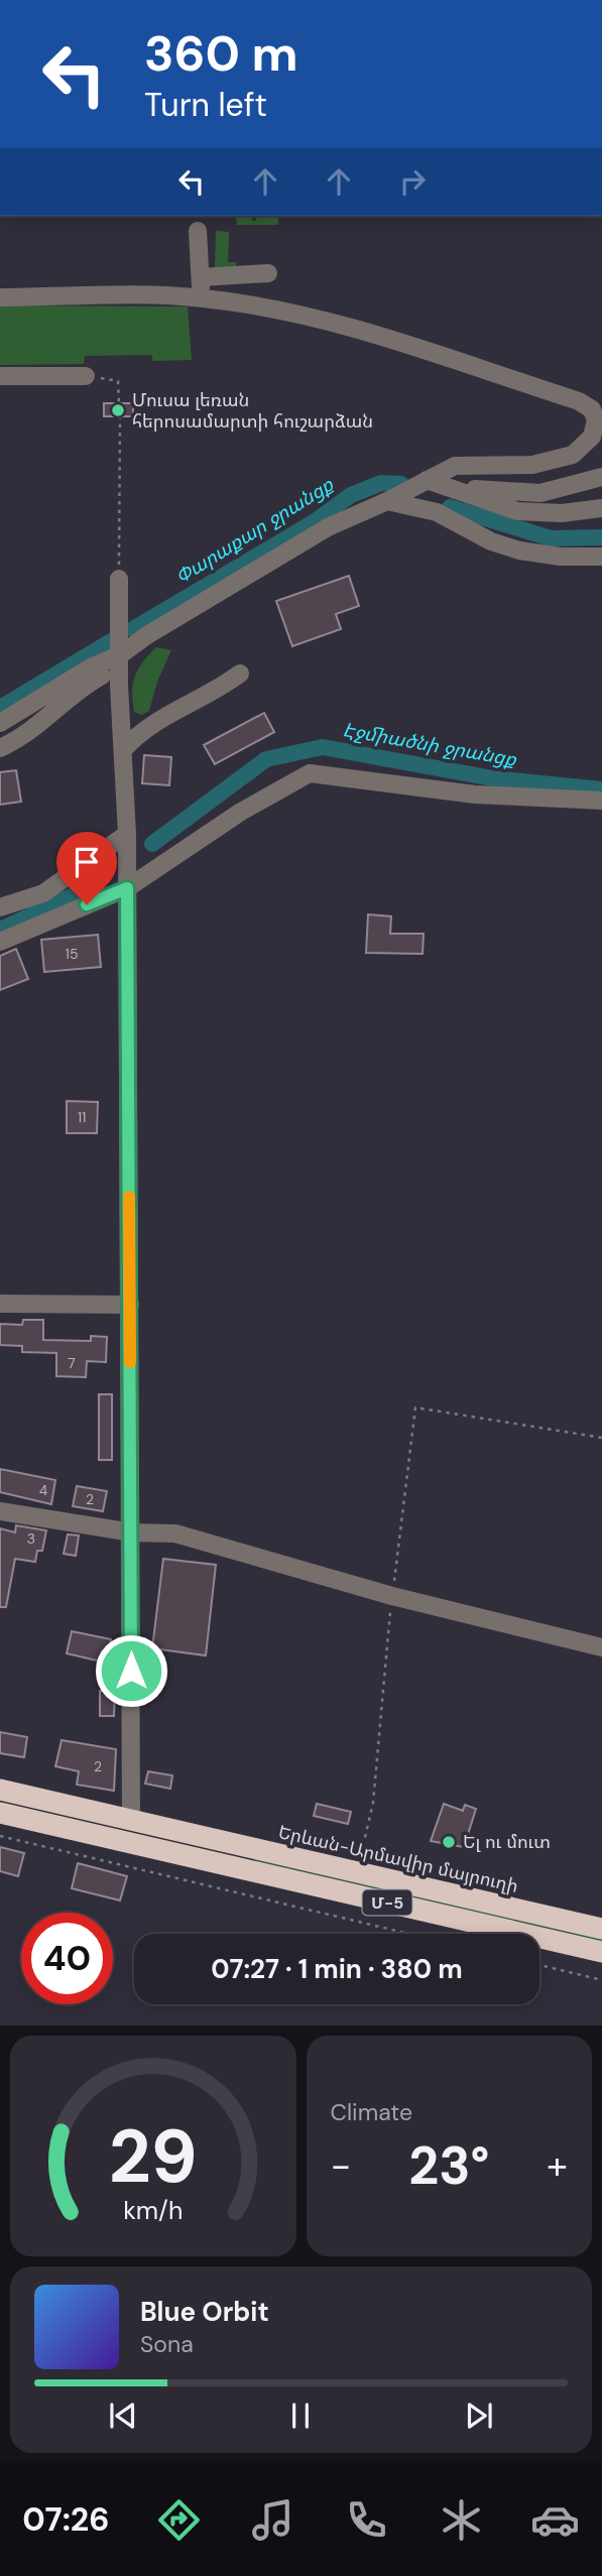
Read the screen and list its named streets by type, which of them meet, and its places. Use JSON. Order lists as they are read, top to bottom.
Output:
{
  "streets": {
    "highway": ["Երևան-Արմավիր մայրուղի", "Մ-5"]
  },
  "crossings": [
    ["Երևան-Արմավիր մայրուղի", "Մ-5"]
  ],
  "water": ["Փարաքար ջրանցք", "Էջմիածնի ջրանցք"],
  "places": ["Մուսա լեռան հերոսամարտի հուշարձան", "Ել ու մուտ"],
  "house_numbers": [
    "15",
    "11",
    "7",
    "4",
    "2",
    "3",
    "2"
  ],
  "page": {
    "turn": ["360 m", "Turn left"],
    "limit": "40",
    "trip": "07:27 · 1 min · 380 m",
    "tile": "Climate",
    "heat": ["−", "23°", "+"],
    "song": ["Blue Orbit", "Sona"],
    "tabs": "07:26",
    "gauge": ["29", "km/h"]
  }
}
